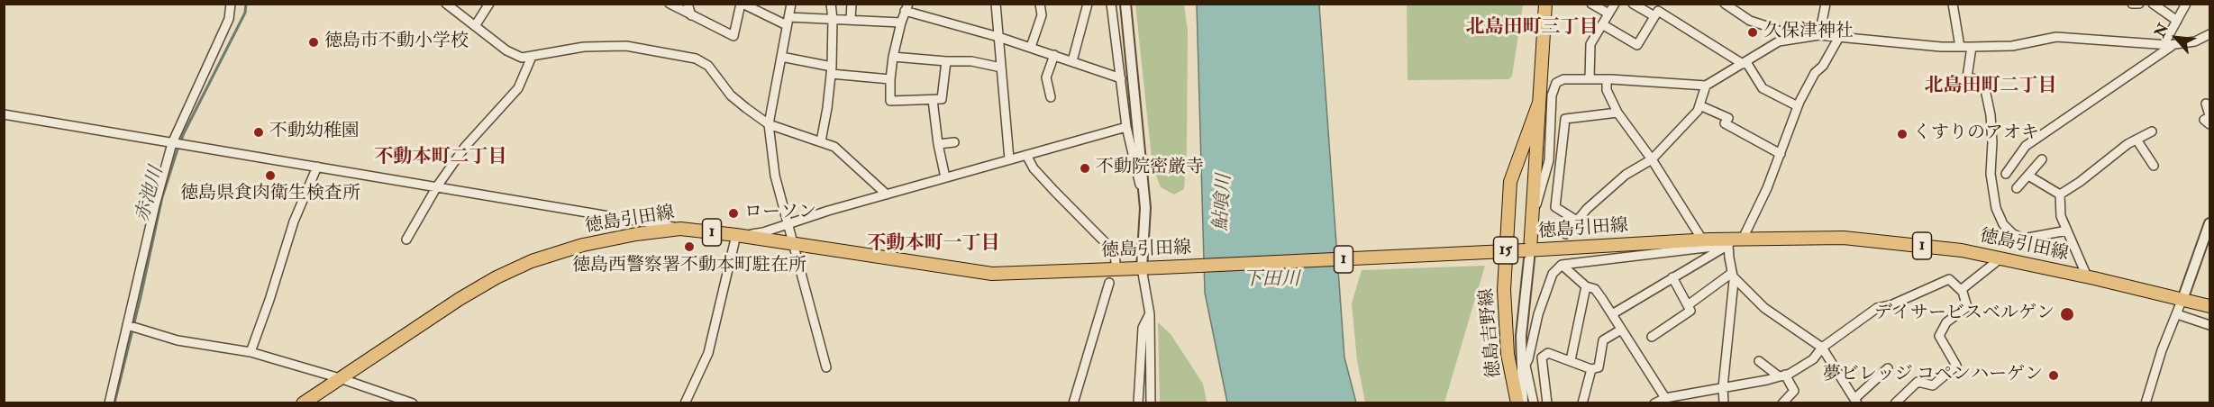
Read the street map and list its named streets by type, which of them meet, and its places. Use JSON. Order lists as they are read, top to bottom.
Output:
{
  "streets": {
    "main road": [
      "徳島引田線",
      "1",
      "15",
      "徳島吉野線"
    ]
  },
  "crossings": [
    ["徳島引田線", "徳島吉野線"]
  ],
  "districts": [
    "北島田町三丁目",
    "北島田町二丁目",
    "不動本町二丁目",
    "不動本町一丁目"
  ],
  "water": ["赤池川", "鮎喰川", "下田川"],
  "places": [
    "久保津神社",
    "徳島市不動小学校",
    "不動幼稚園",
    "くすりのアオキ",
    "不動院密厳寺",
    "徳島県食肉衛生検査所",
    "ローソン",
    "徳島西警察署不動本町駐在所",
    "デイサービスベルゲン",
    "夢ビレッジ コペンハーゲン"
  ],
  "north": "top left"
}
